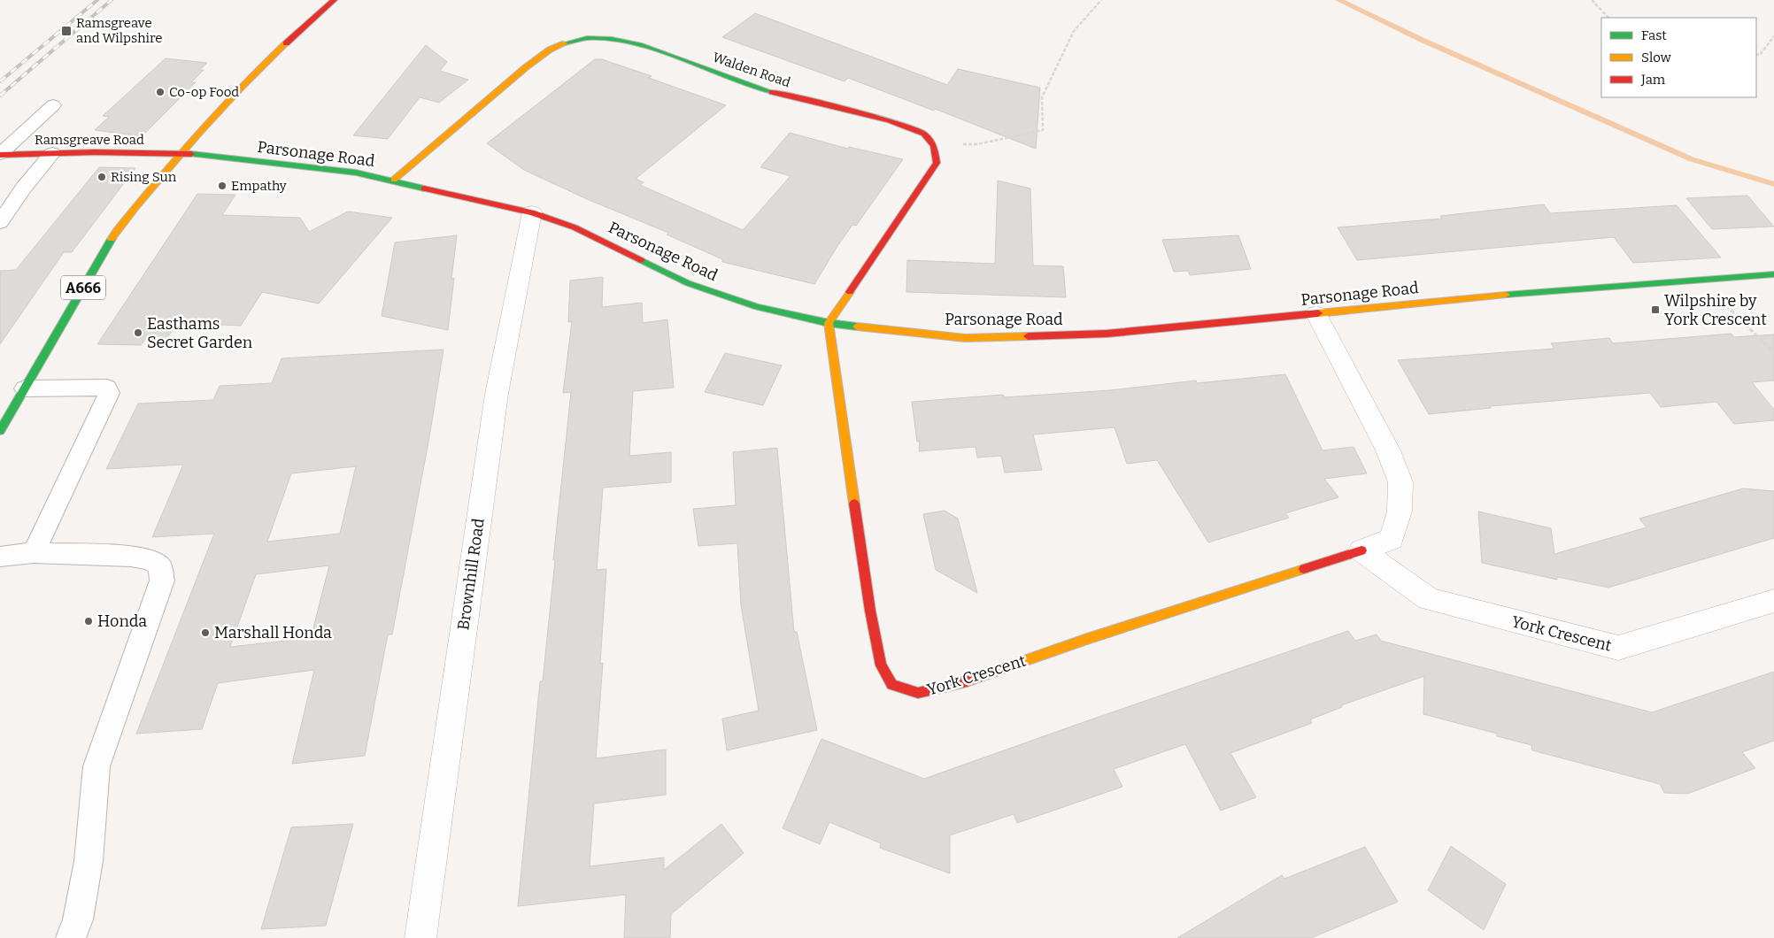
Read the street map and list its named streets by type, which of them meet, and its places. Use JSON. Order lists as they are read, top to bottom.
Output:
{
  "streets": {
    "main road": [
      "Walden Road",
      "Ramsgreave Road",
      "Parsonage Road",
      "A666",
      "York Crescent"
    ],
    "street": ["Brownhill Road"]
  },
  "crossings": [
    ["Walden Road", "Parsonage Road"],
    ["Ramsgreave Road", "Parsonage Road"],
    ["Ramsgreave Road", "A666"],
    ["Parsonage Road", "A666"],
    ["Parsonage Road", "Brownhill Road"],
    ["Parsonage Road", "York Crescent"]
  ],
  "places": {
    "transit": ["Ramsgreave and Wilpshire", "Wilpshire by York Crescent"],
    "other": [
      "Co-op Food",
      "Rising Sun",
      "Empathy",
      "Easthams Secret Garden",
      "Honda",
      "Marshall Honda"
    ]
  },
  "legend": ["Fast", "Slow", "Jam"]
}
